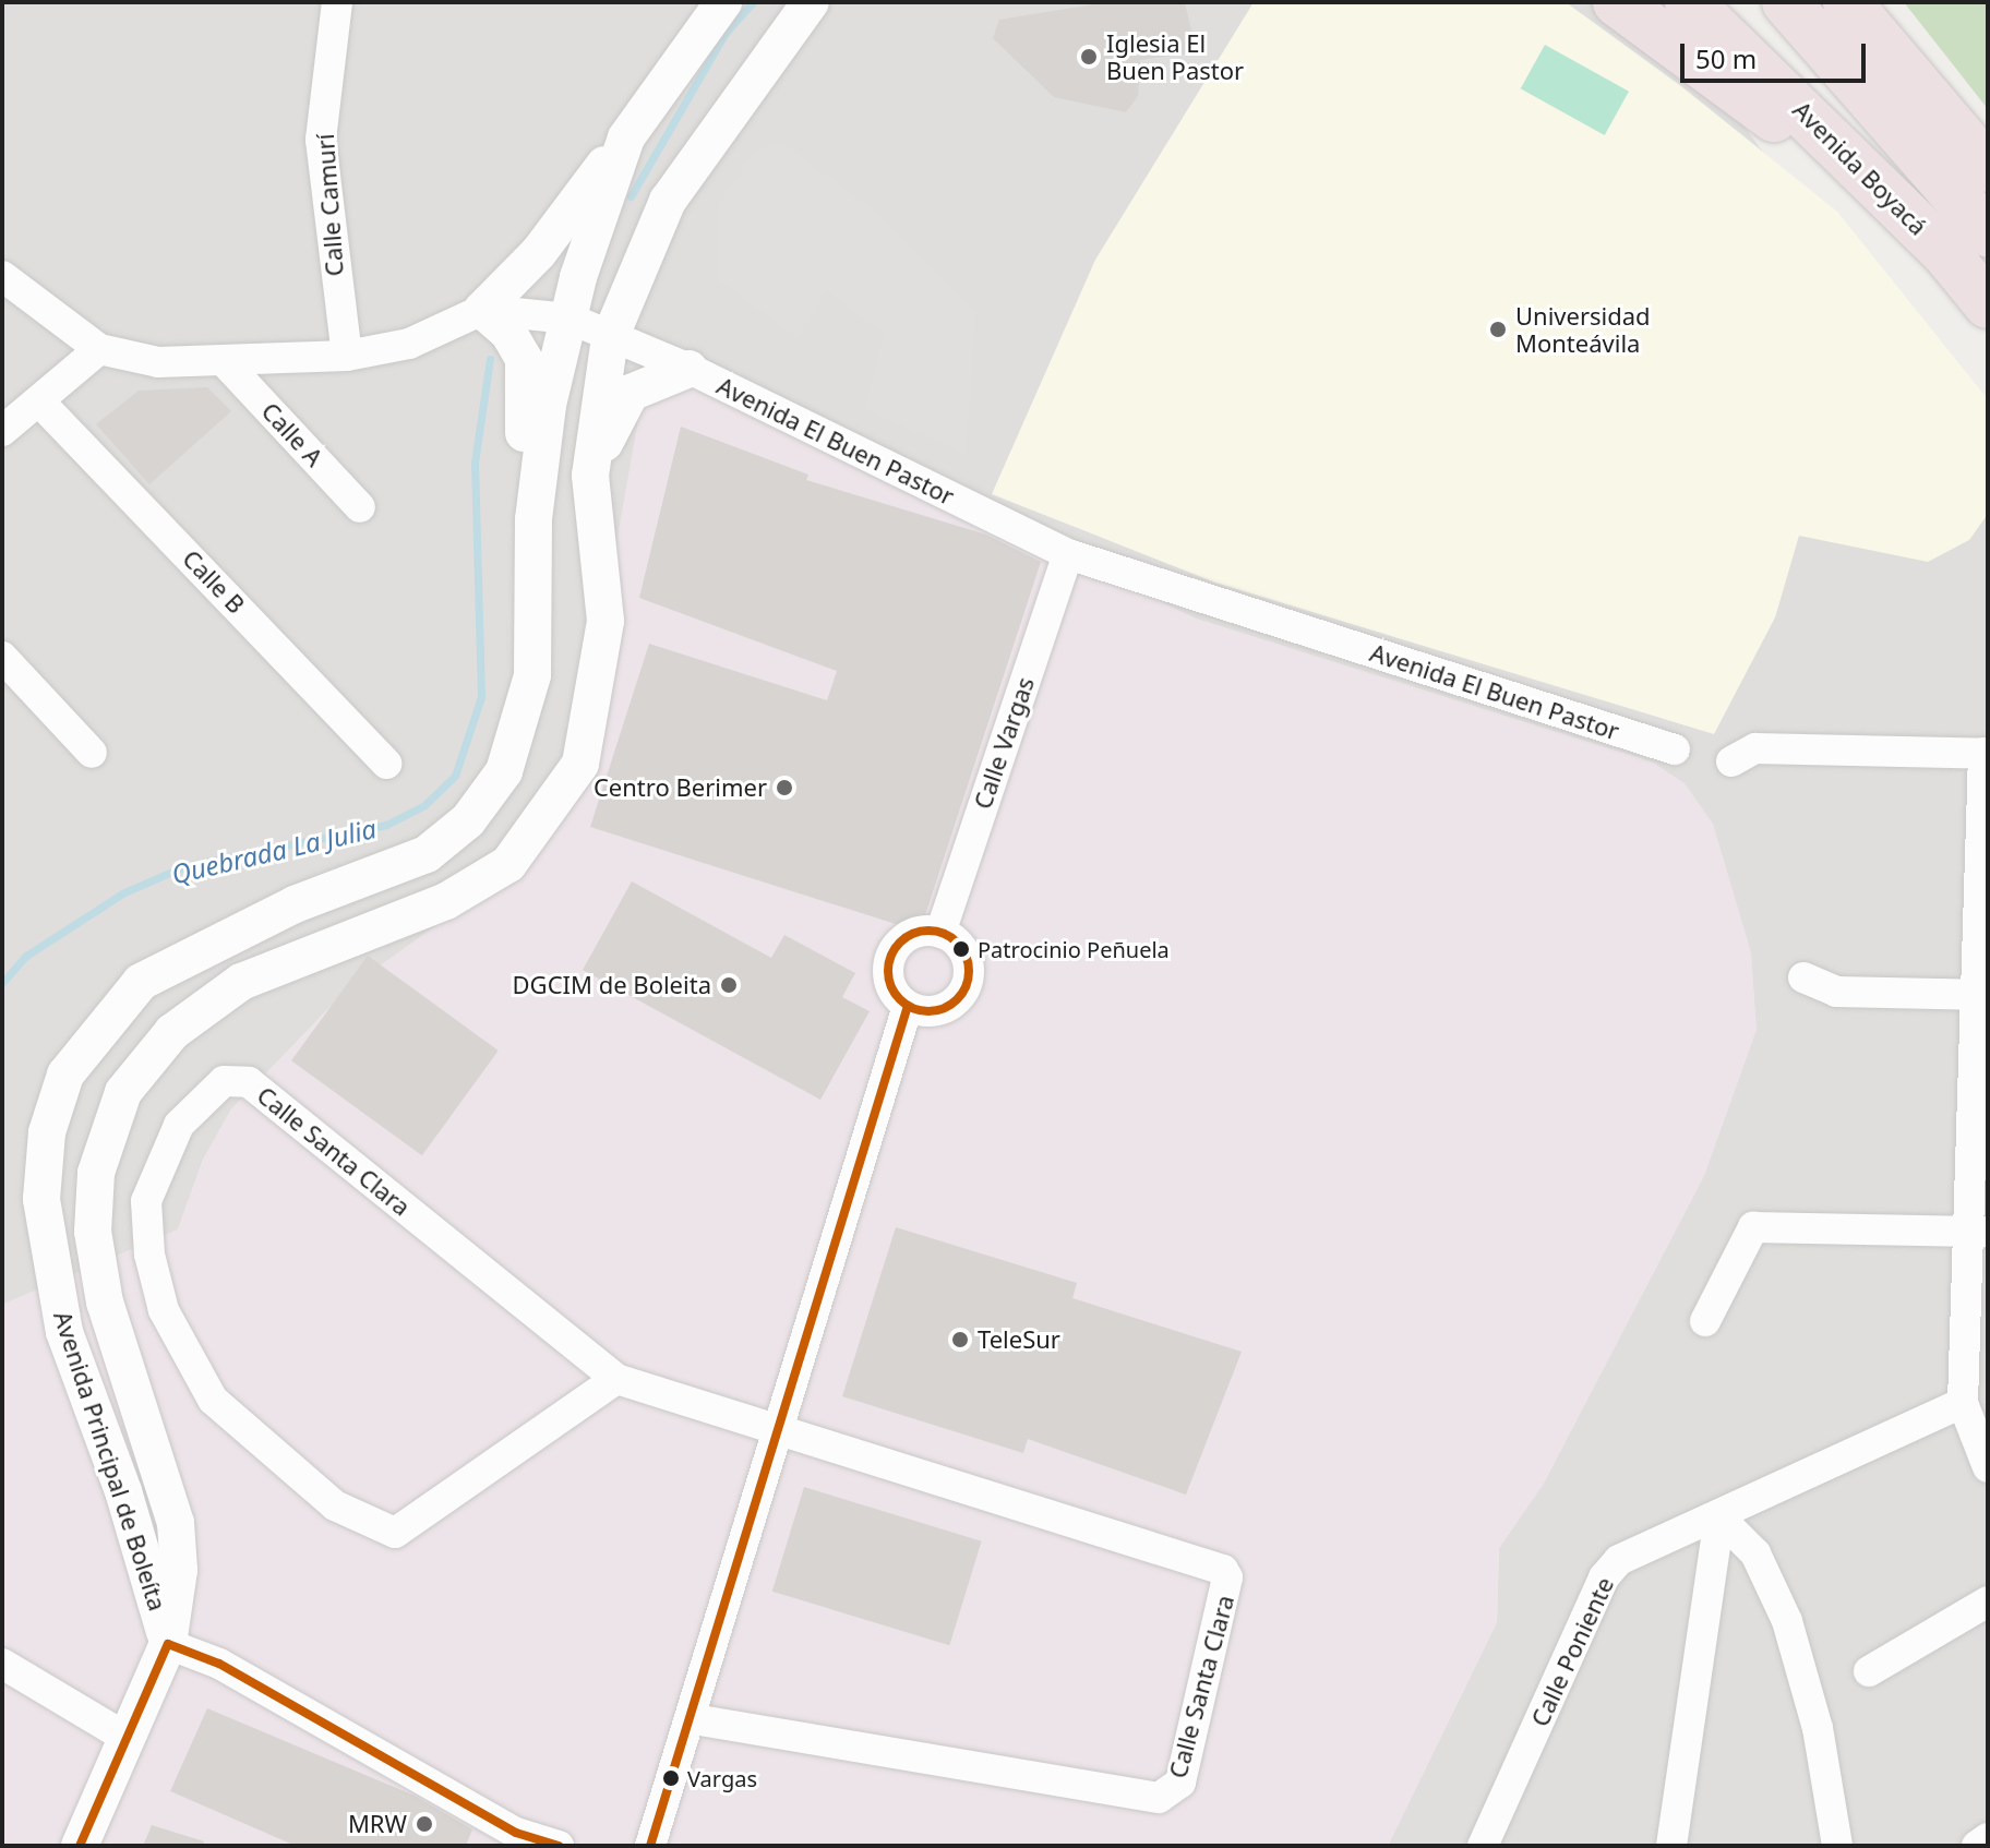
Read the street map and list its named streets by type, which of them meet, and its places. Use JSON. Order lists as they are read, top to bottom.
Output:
{
  "streets": {
    "highway": ["Avenida Boyacá"],
    "street": [
      "Calle Camurí",
      "Calle A",
      "Avenida El Buen Pastor",
      "Calle B",
      "Calle Vargas",
      "Calle Santa Clara",
      "Avenida Principal de Boleíta",
      "Calle Poniente"
    ]
  },
  "crossings": [
    ["Avenida El Buen Pastor", "Calle Vargas"],
    ["Avenida El Buen Pastor", "Avenida Principal de Boleíta"]
  ],
  "water": ["Quebrada La Julia"],
  "places": [
    "Iglesia El Buen Pastor",
    "Universidad Monteávila",
    "Centro Berimer",
    "Patrocinio Peñuela",
    "DGCIM de Boleita",
    "TeleSur",
    "Vargas",
    "MRW"
  ],
  "scale_bar": "50 m"
}
